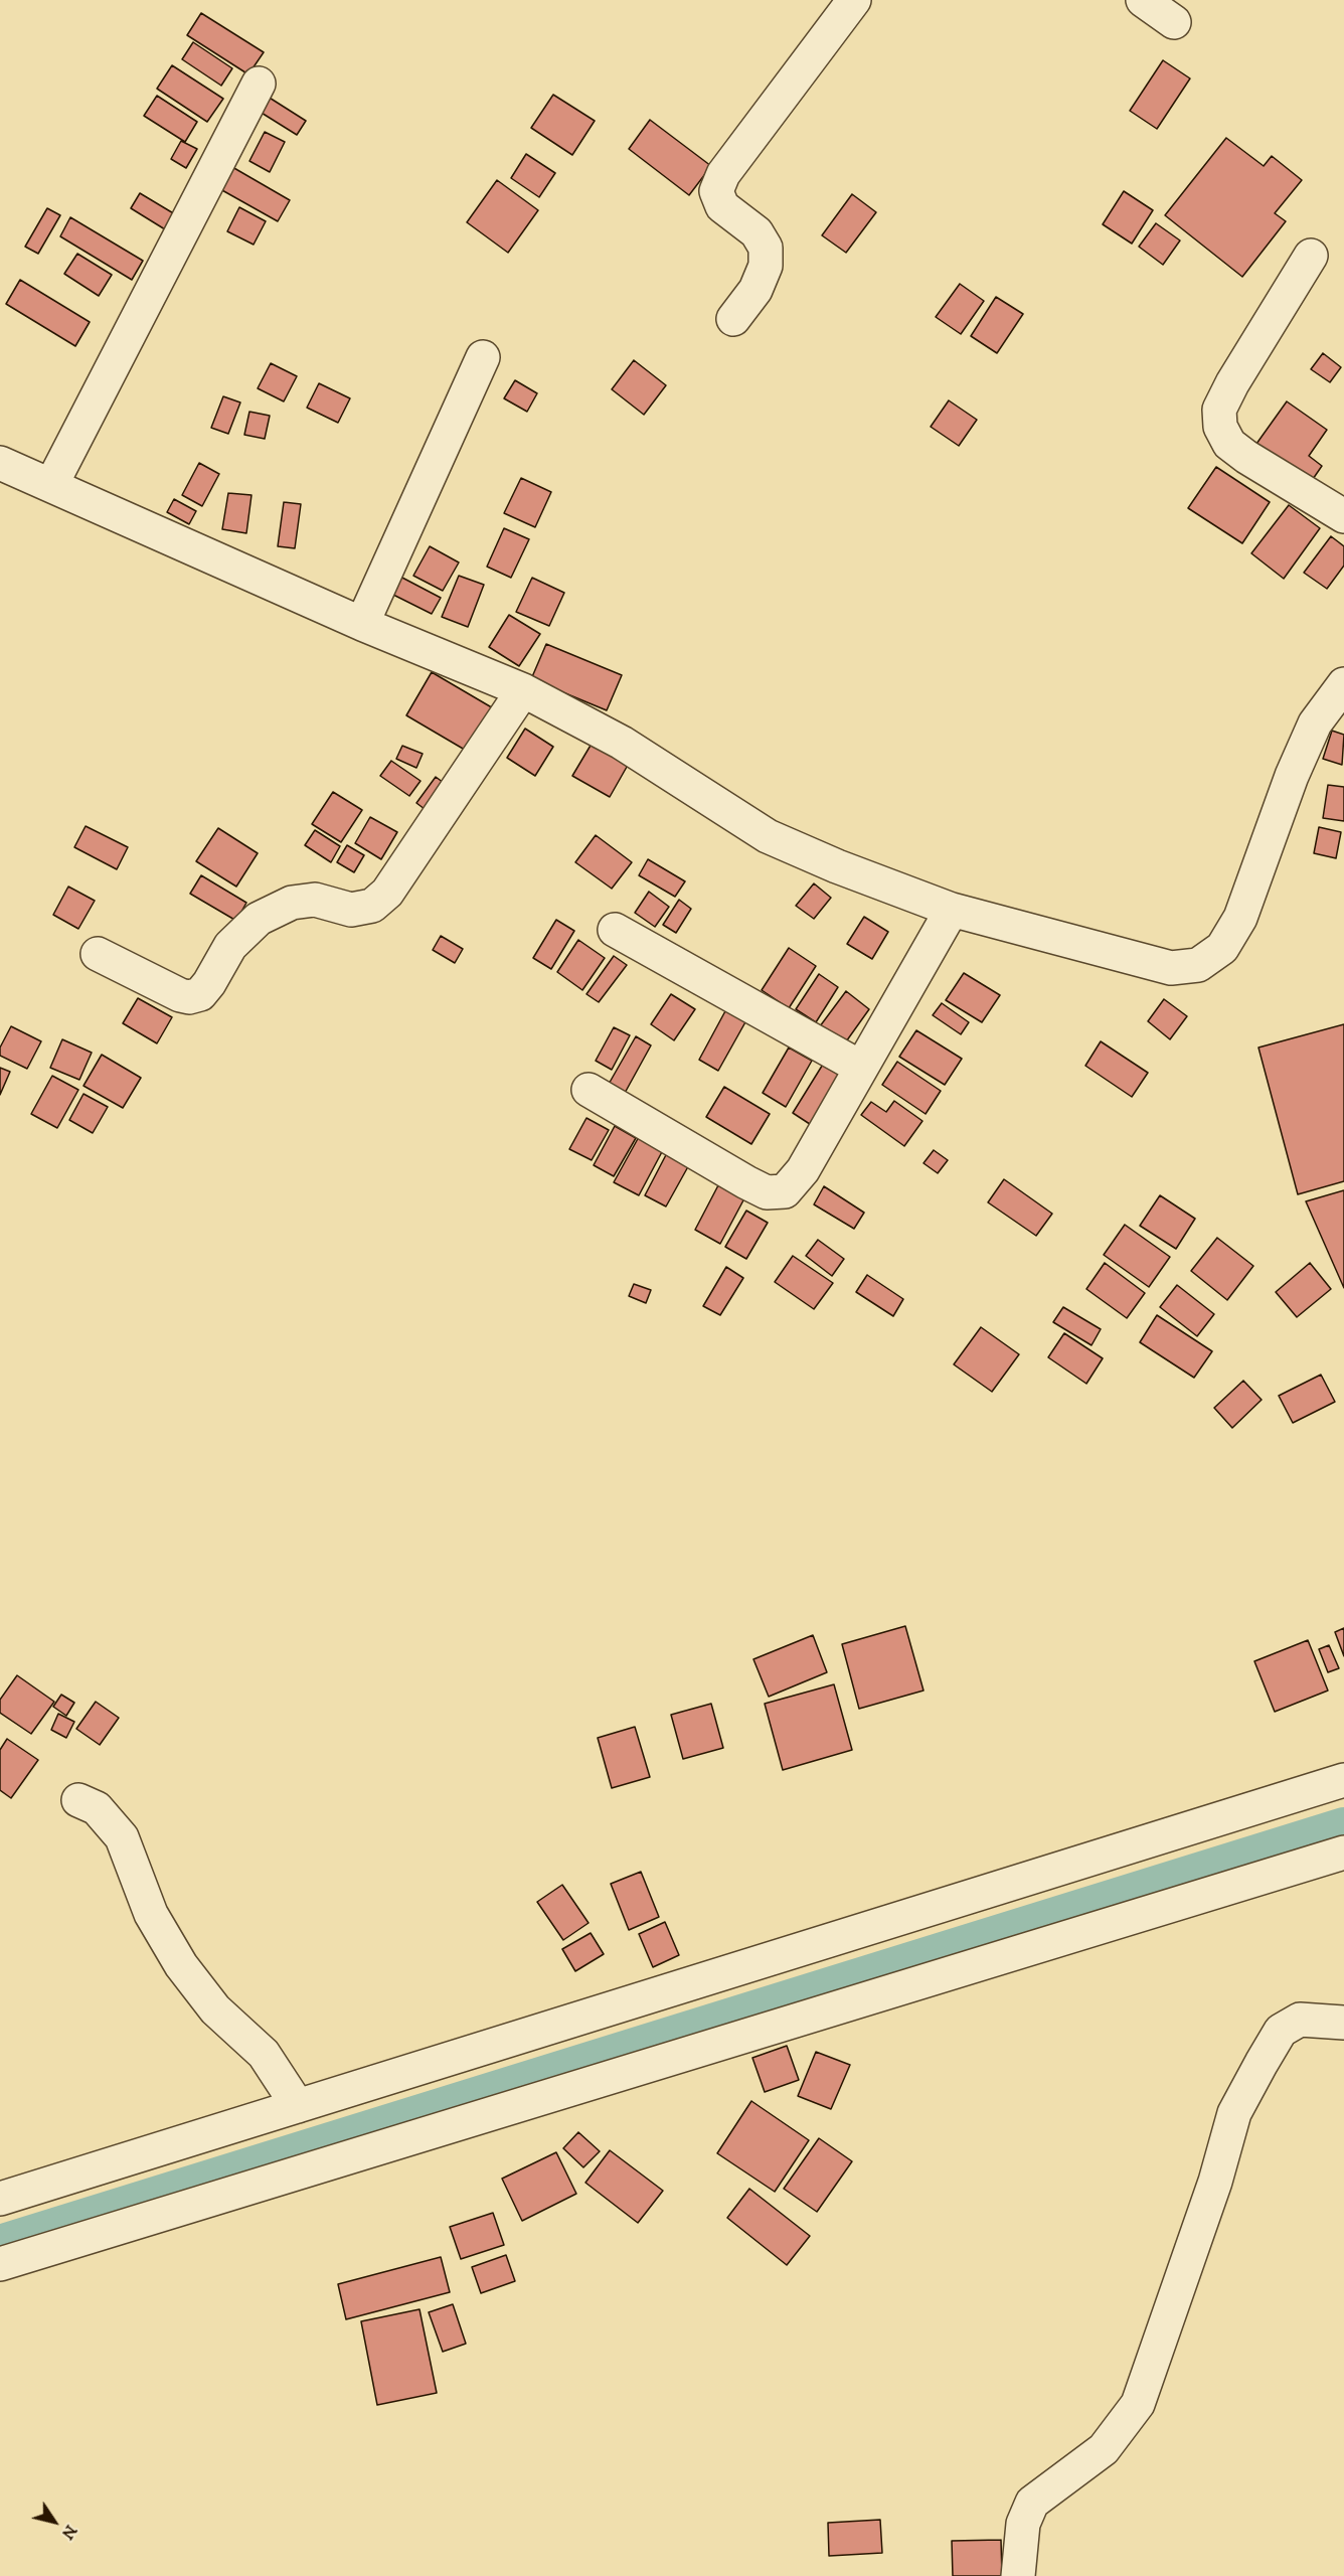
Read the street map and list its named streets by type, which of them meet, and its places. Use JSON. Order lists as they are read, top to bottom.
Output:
{
  "north": "bottom right"
}
